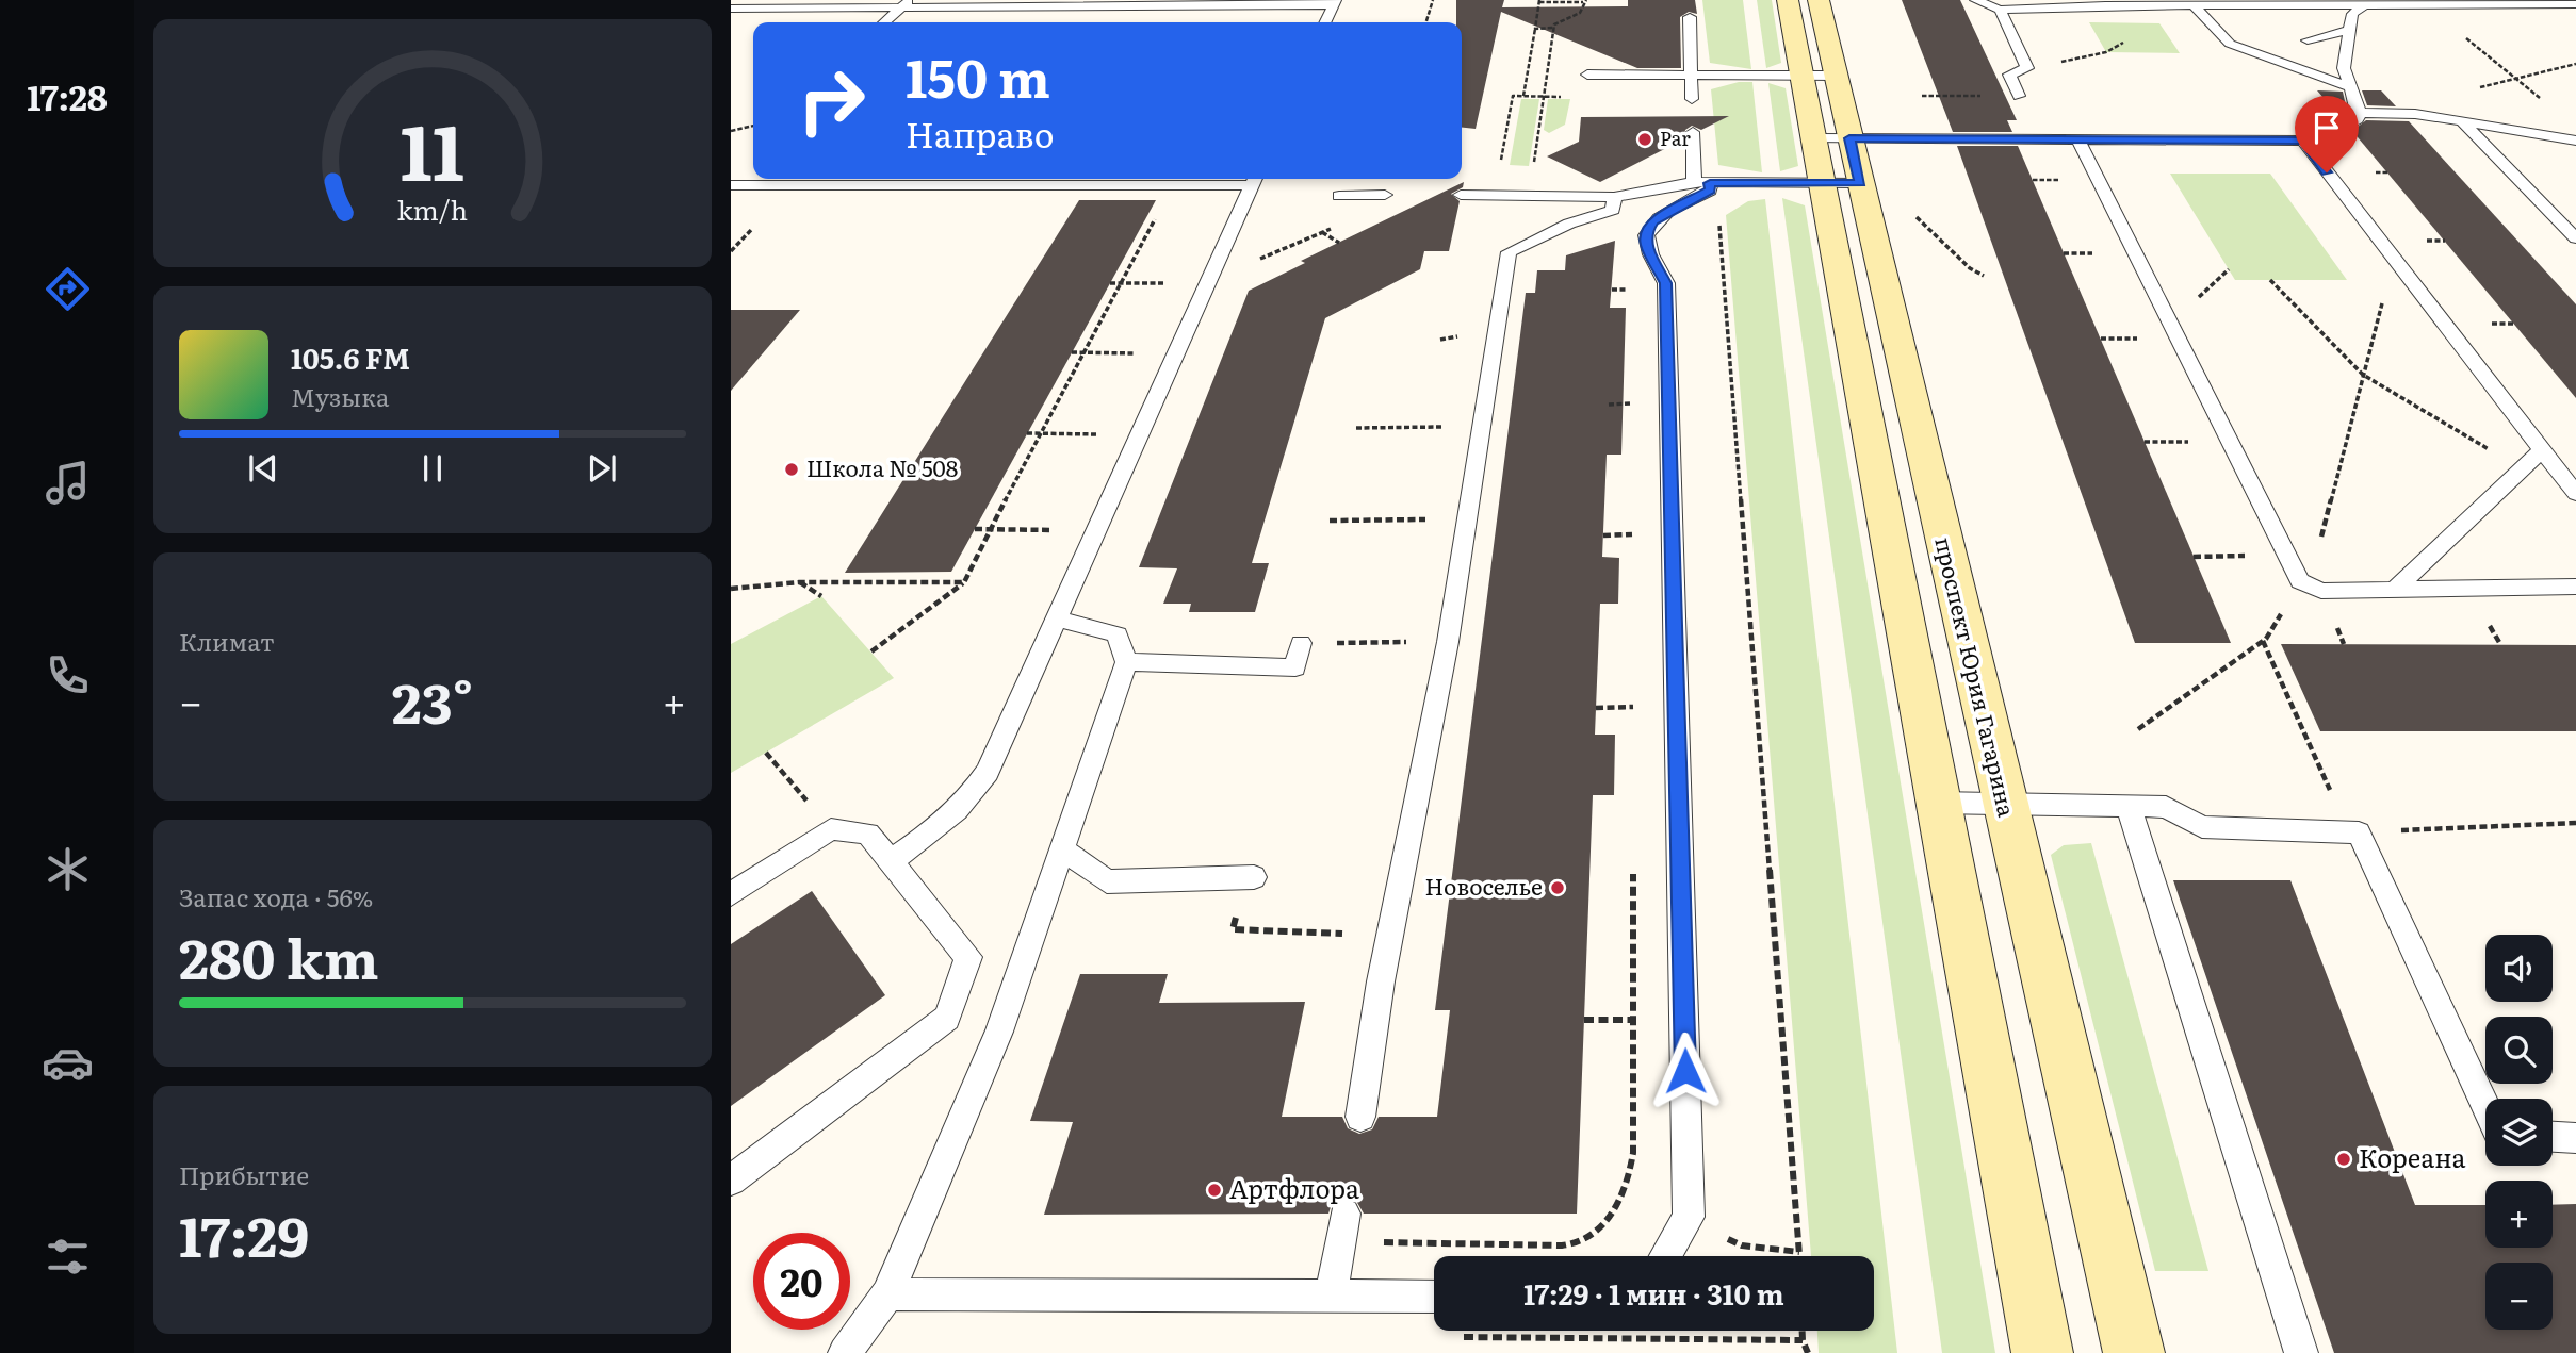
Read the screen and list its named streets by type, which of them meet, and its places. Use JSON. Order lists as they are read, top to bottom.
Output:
{
  "streets": {
    "main road": ["проспект Юрия Гагарина"]
  },
  "places": [
    "Par",
    "Школа № 508",
    "Новоселье",
    "Кореана",
    "Артфлора"
  ],
  "page": {
    "tabs": "17:28",
    "turn": ["150 m", "Направо"],
    "song": ["105.6 FM", "Музыка"],
    "tile": [
      "Климат",
      ["Запас хода · 56%", "280 km"],
      ["Прибытие", "17:29"]
    ],
    "heat": ["−", "23°", "+"],
    "map_buttons": ["+", "−"],
    "limit": "20",
    "trip": "17:29 · 1 мин · 310 m",
    "gauge": ["11", "km/h"]
  }
}
